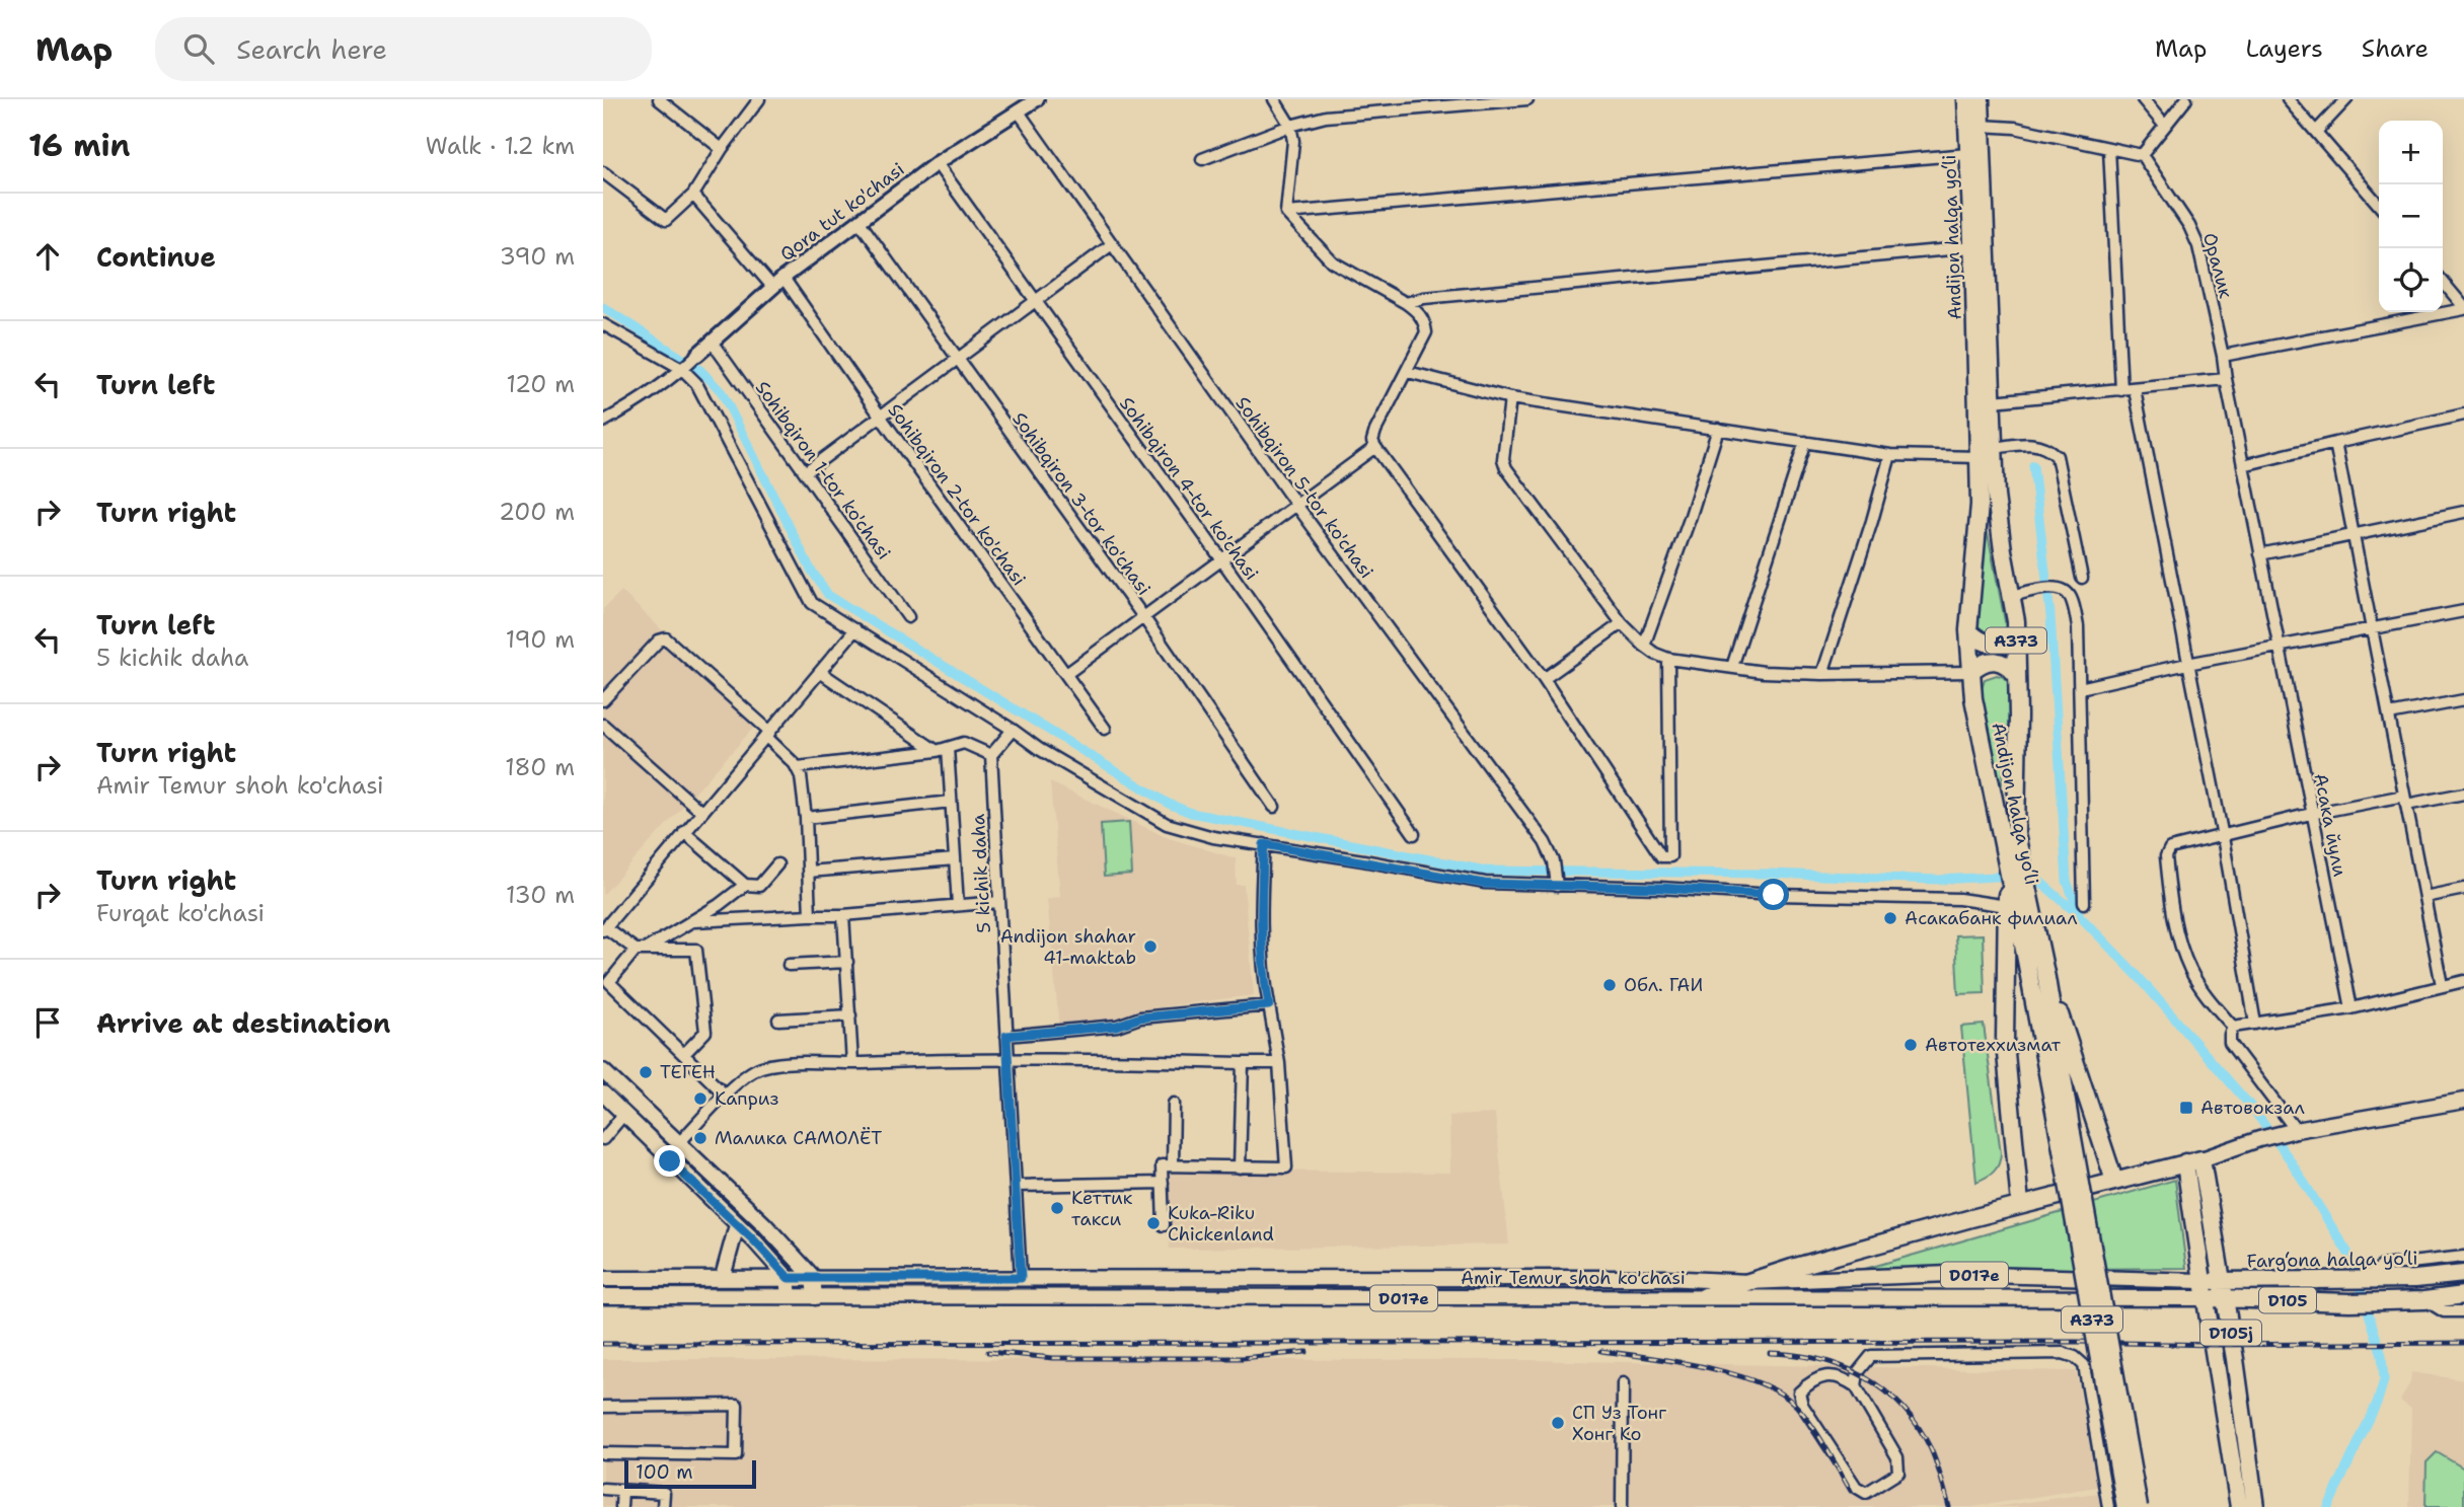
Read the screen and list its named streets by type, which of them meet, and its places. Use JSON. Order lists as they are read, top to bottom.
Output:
{
  "streets": {
    "highway": [
      "Andijon halqa yo‘li",
      "A373",
      "Farg‘ona halqa yo‘li",
      "D105",
      "D105j"
    ],
    "main road": ["D017e", "Amir Temur shoh ko'chasi"],
    "street": [
      "Qora tut ko'chasi",
      "Оралик",
      "Sohibqiron 1-tor ko'chasi",
      "Sohibqiron 5-tor ko'chasi",
      "Sohibqiron 4-tor ko'chasi",
      "Sohibqiron 2-tor ko'chasi",
      "Sohibqiron 3-tor ko'chasi",
      "Асака йули",
      "5 kichik daha"
    ]
  },
  "crossings": [
    ["Qora tut ko'chasi", "Sohibqiron 1-tor ko'chasi"],
    ["Qora tut ko'chasi", "Sohibqiron 5-tor ko'chasi"],
    ["Qora tut ko'chasi", "Sohibqiron 4-tor ko'chasi"],
    ["Qora tut ko'chasi", "Sohibqiron 2-tor ko'chasi"],
    ["Qora tut ko'chasi", "Sohibqiron 3-tor ko'chasi"],
    ["Оралик", "Асака йули"],
    ["5 kichik daha", "Amir Temur shoh ko'chasi"],
    ["Farg‘ona halqa yo‘li", "Amir Temur shoh ko'chasi"],
    ["Farg‘ona halqa yo‘li", "D105j"],
    ["Amir Temur shoh ko'chasi", "D105j"]
  ],
  "places": {
    "other": [
      "Асакабанк филиал",
      "Andijon shahar 41-maktab",
      "Обл. ГАИ",
      "Автотеххизмат",
      "ТЕГЕН",
      "Каприз",
      "Малика САМОЛЁТ",
      "Кеттик такси",
      "Kuka-Riku Chickenland",
      "СП Уз Тонг Хонг Ко"
    ],
    "transit": ["Автовокзал"]
  },
  "scale_bar": "100 m",
  "page": {
    "header": "Map",
    "search": "Search here",
    "nav": ["Map", "Layers", "Share"],
    "heading": ["16 min", "Walk · 1.2 km"],
    "map_buttons": ["+", "−"],
    "list": [
      ["Continue", "390 m"],
      ["Turn left", "120 m"],
      ["Turn right", "200 m"],
      ["Turn left", "5 kichik daha", "190 m"],
      ["Turn right", "Amir Temur shoh ko'chasi", "180 m"],
      ["Turn right", "Furqat ko'chasi", "130 m"],
      "Arrive at destination"
    ],
    "scale": "100 m"
  }
}
